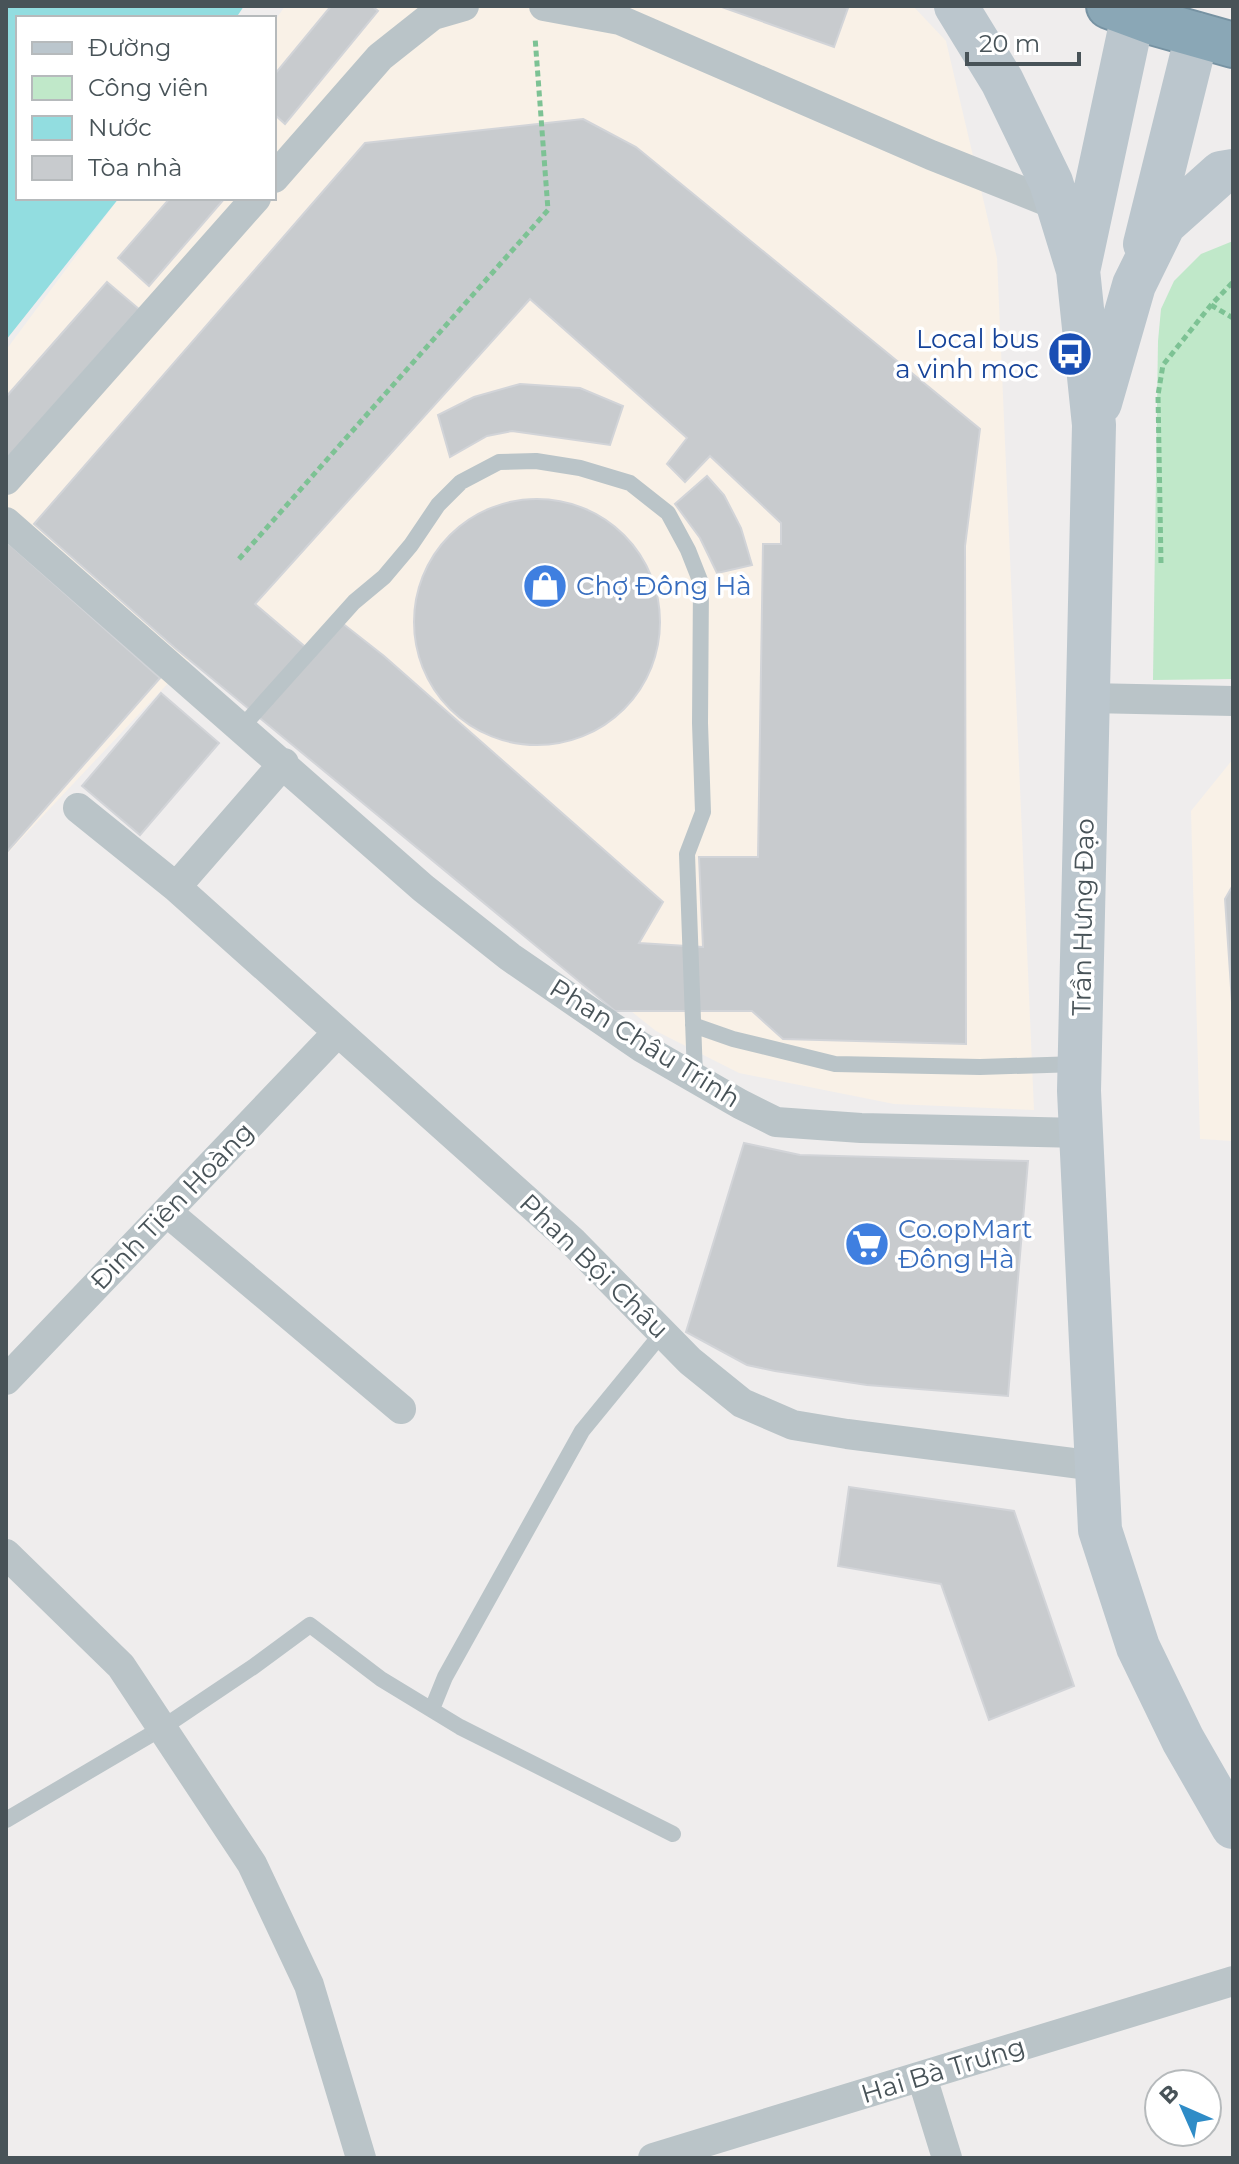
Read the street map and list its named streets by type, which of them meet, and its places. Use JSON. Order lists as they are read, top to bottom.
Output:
{
  "streets": {
    "main road": ["Trần Hưng Đạo"],
    "street": [
      "Phan Châu Trinh",
      "Đinh Tiên Hoàng",
      "Phan Bội Châu",
      "Hai Bà Trưng"
    ]
  },
  "crossings": [
    ["Trần Hưng Đạo", "Phan Châu Trinh"],
    ["Trần Hưng Đạo", "Phan Bội Châu"],
    ["Đinh Tiên Hoàng", "Phan Bội Châu"]
  ],
  "places": {
    "bus stop": ["Local bus a vinh moc"],
    "shop": ["Chợ Đông Hà"],
    "supermarket": ["Co.opMart Đông Hà"]
  },
  "legend": [
    "Đường",
    "Công viên",
    "Nước",
    "Tòa nhà"
  ],
  "scale_bar": "20 m",
  "north": "top left"
}
